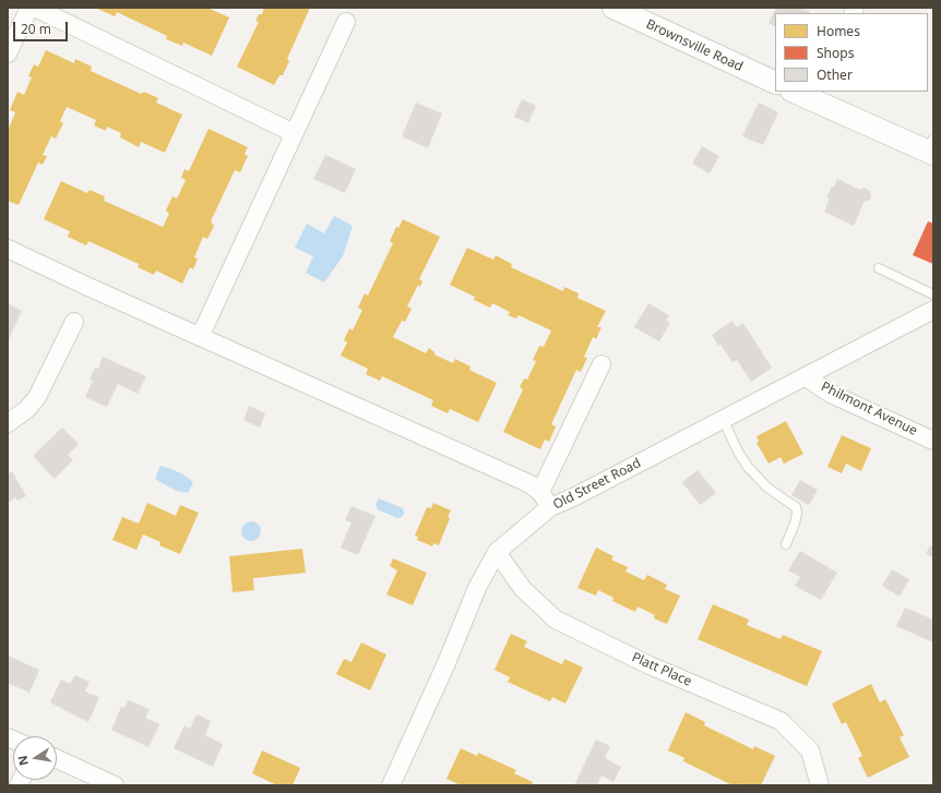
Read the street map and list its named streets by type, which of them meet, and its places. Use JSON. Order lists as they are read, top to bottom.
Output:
{
  "streets": {
    "street": [
      "Brownsville Road",
      "Philmont Avenue",
      "Old Street Road",
      "Platt Place"
    ]
  },
  "crossings": [
    ["Philmont Avenue", "Old Street Road"],
    ["Old Street Road", "Platt Place"]
  ],
  "legend": ["Homes", "Shops", "Other"],
  "scale_bar": "20 m",
  "north": "left"
}
